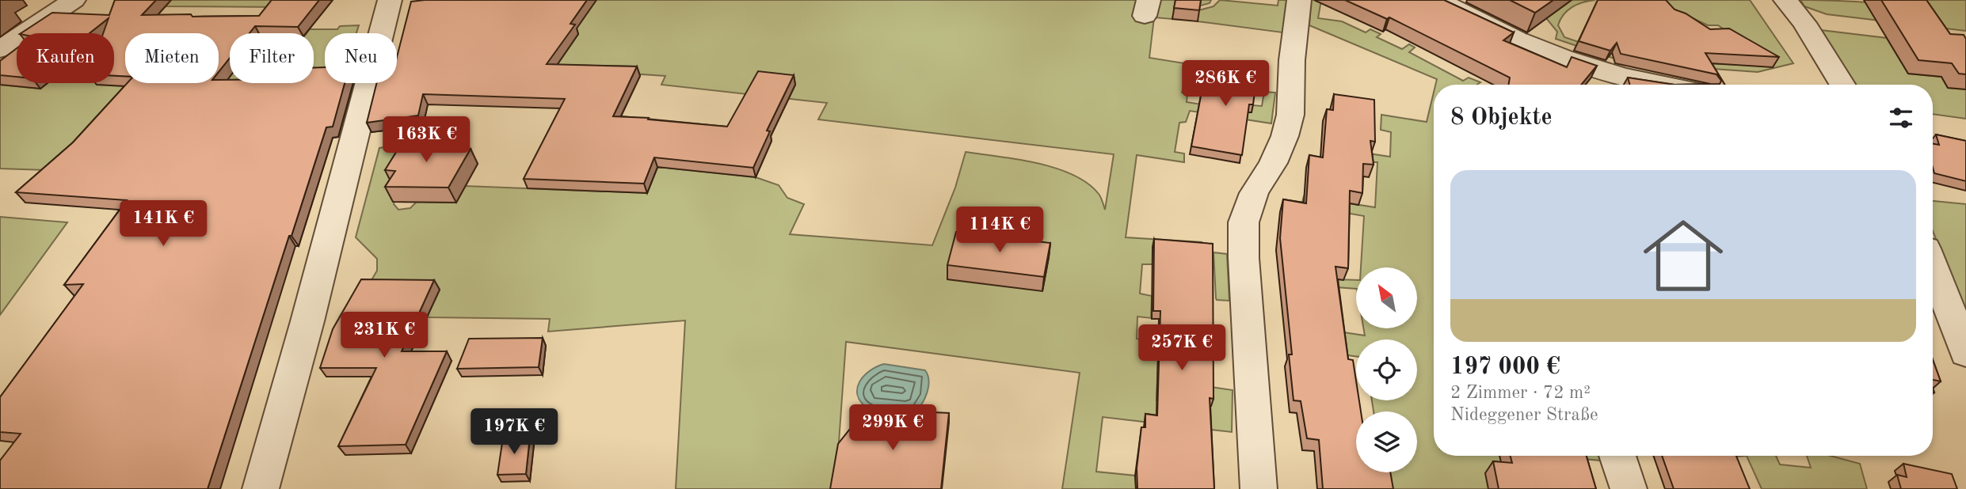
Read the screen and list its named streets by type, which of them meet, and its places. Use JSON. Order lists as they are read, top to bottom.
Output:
{
  "north": "top left",
  "page": {
    "chip": [
      "Kaufen",
      "Mieten",
      "Filter",
      "Neu"
    ],
    "price": [
      "286K €",
      "163K €",
      "141K €",
      "114K €",
      "231K €",
      "257K €",
      "299K €",
      "197K €"
    ],
    "heading": "8 Objekte",
    "list": [
      {
        "name": "197 000 €",
        "note": "2 Zimmer · 72 m² · Nideggener Straße"
      }
    ]
  }
}
